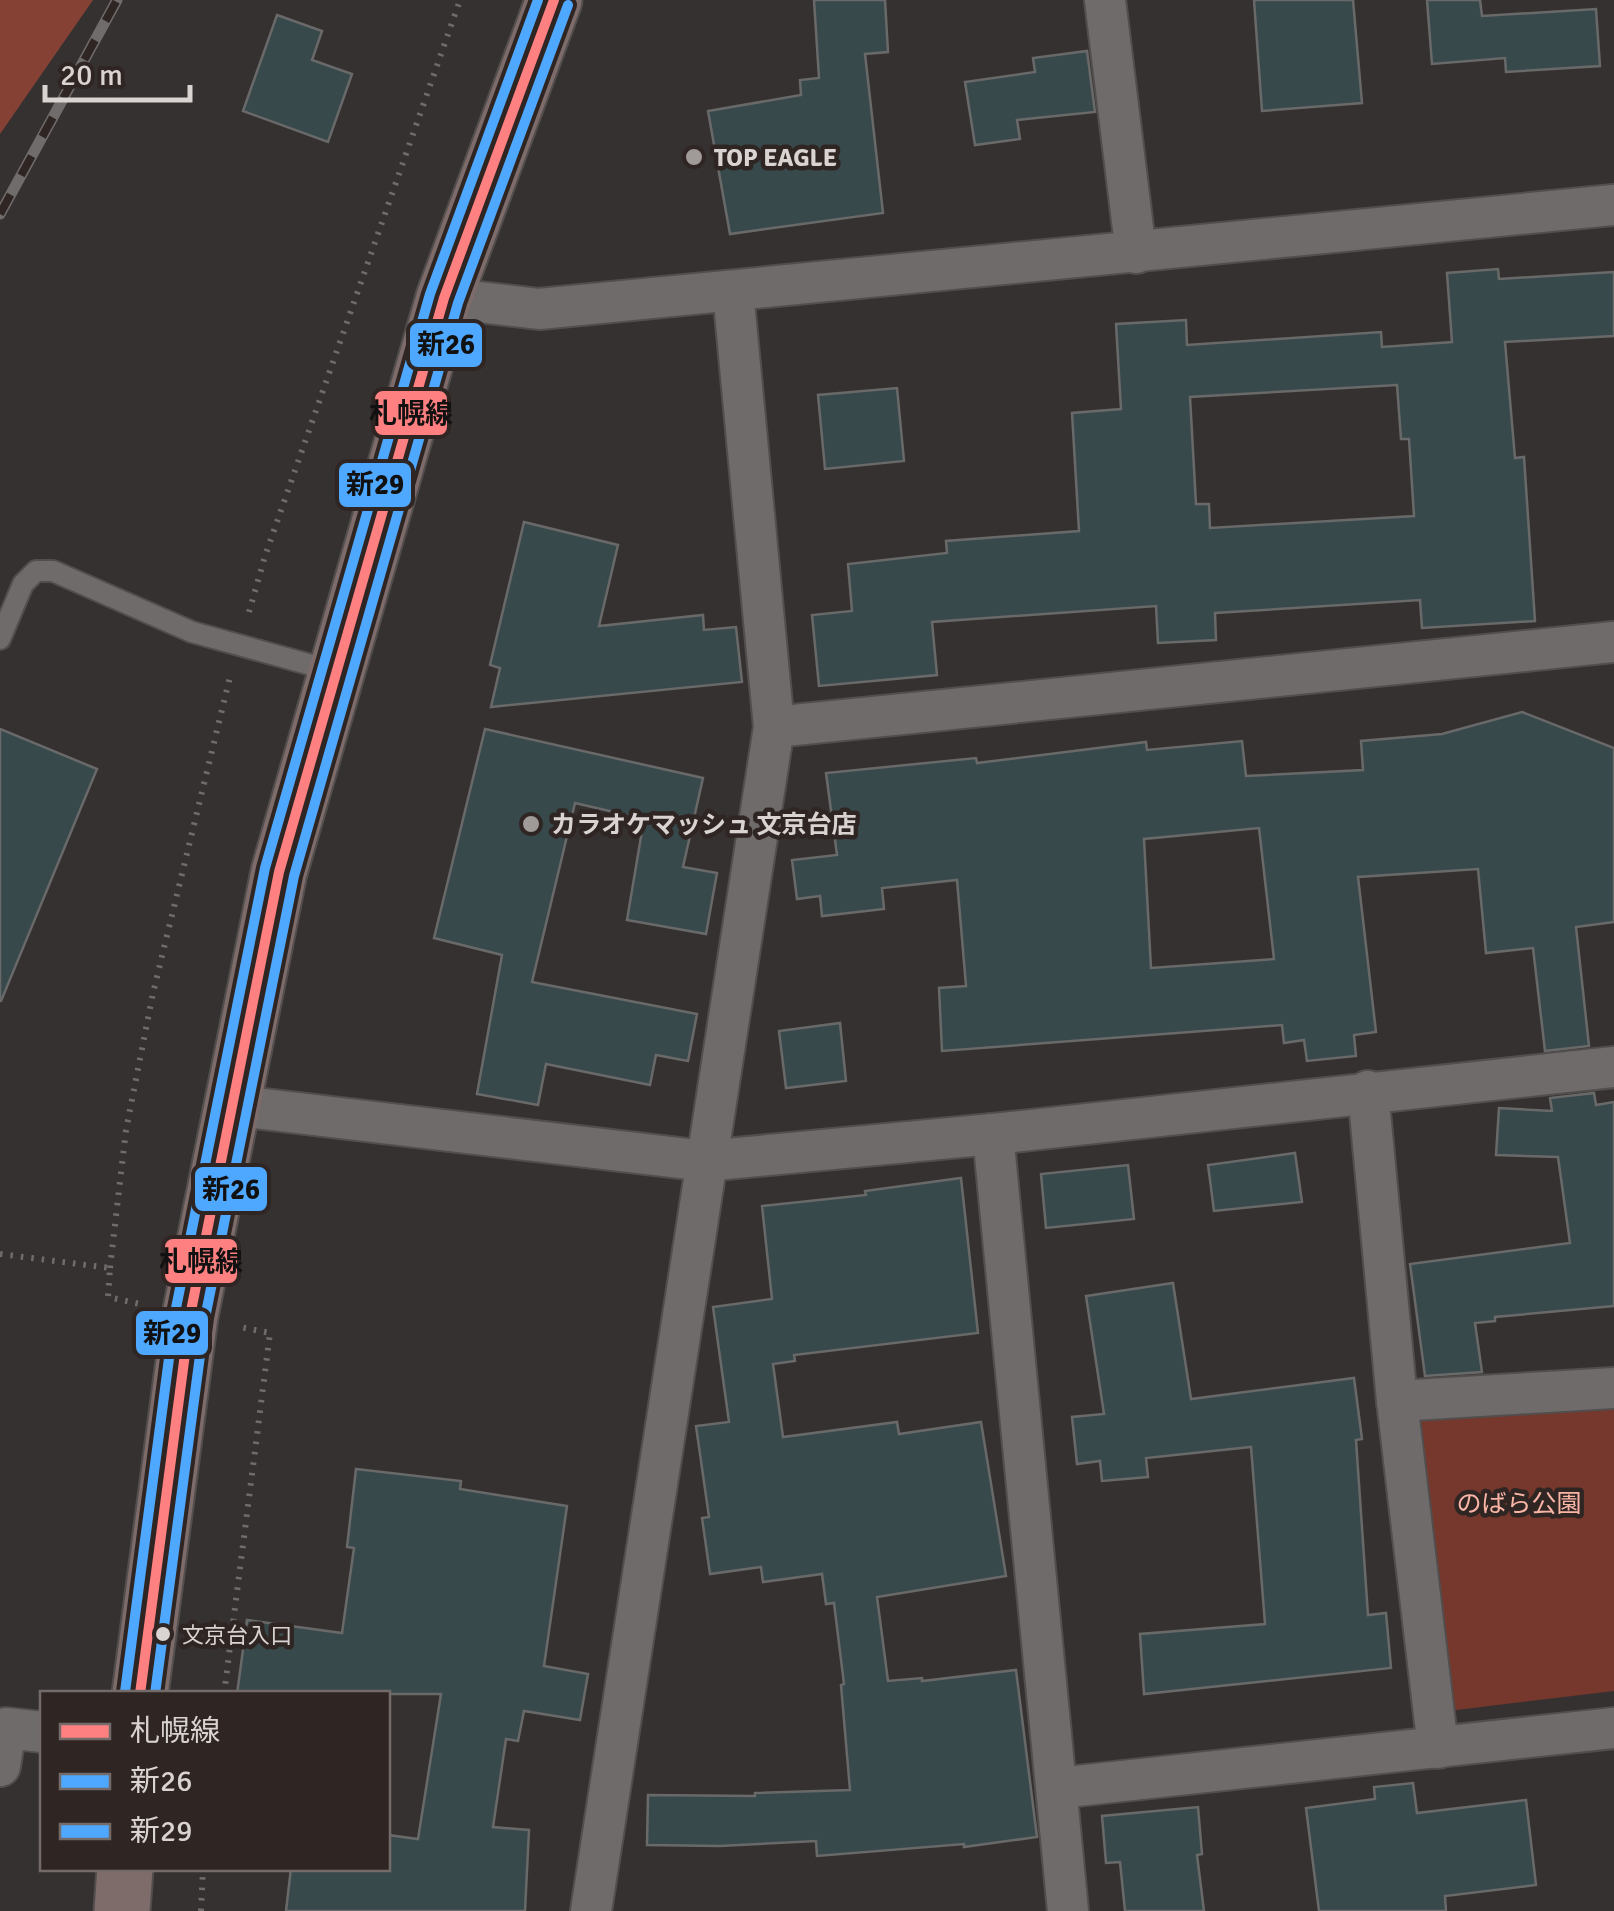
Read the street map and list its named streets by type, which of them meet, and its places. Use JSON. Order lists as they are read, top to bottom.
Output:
{
  "parks": ["のばら公園"],
  "places": ["TOP EAGLE", "カラオケマッシュ 文京台店", "文京台入口"],
  "lines": ["transit line 札幌線", "transit line 新29", "transit line 新26"],
  "legend": ["札幌線", "新26", "新29"],
  "scale_bar": "20 m"
}
